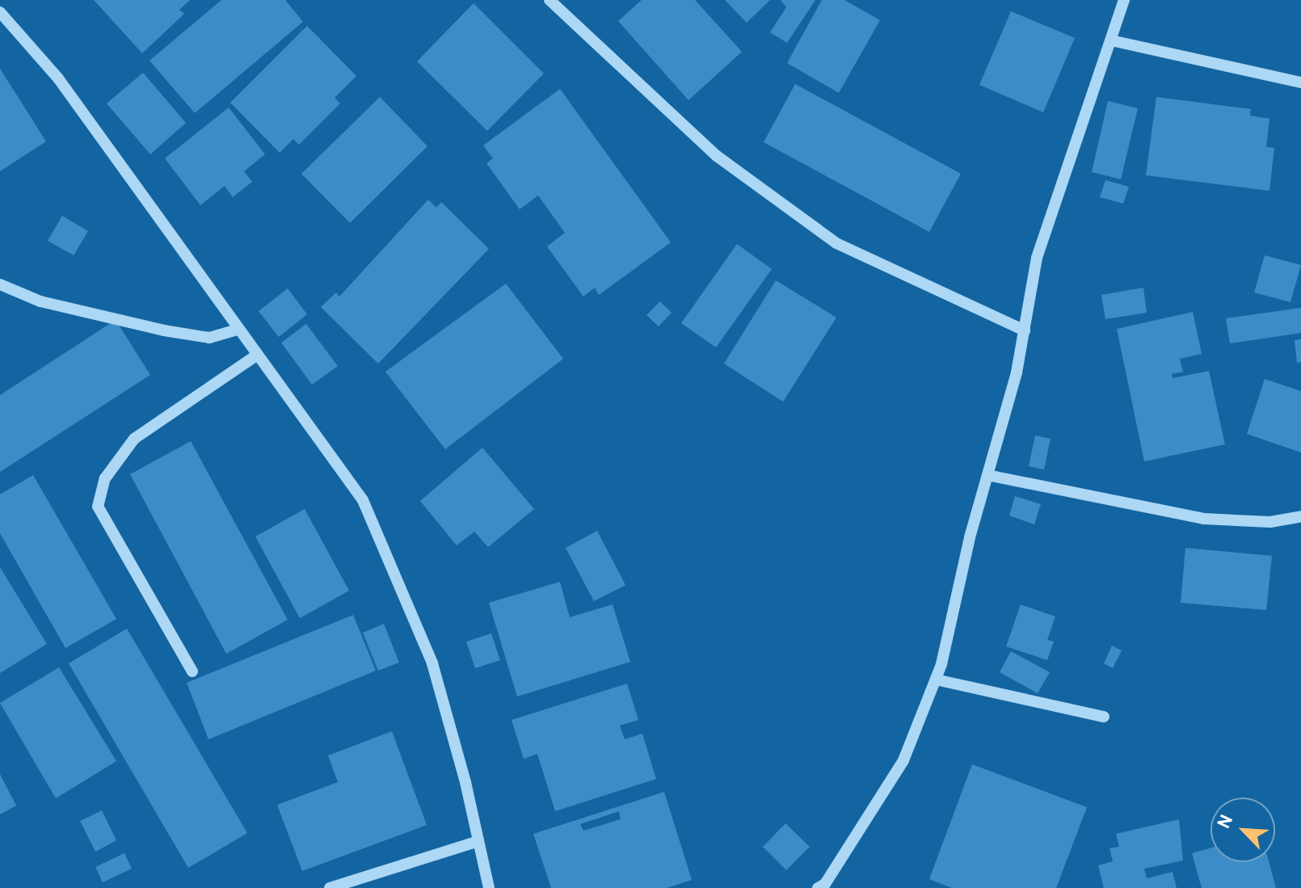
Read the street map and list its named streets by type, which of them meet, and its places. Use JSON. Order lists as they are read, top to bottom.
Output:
{
  "north": "top left"
}
